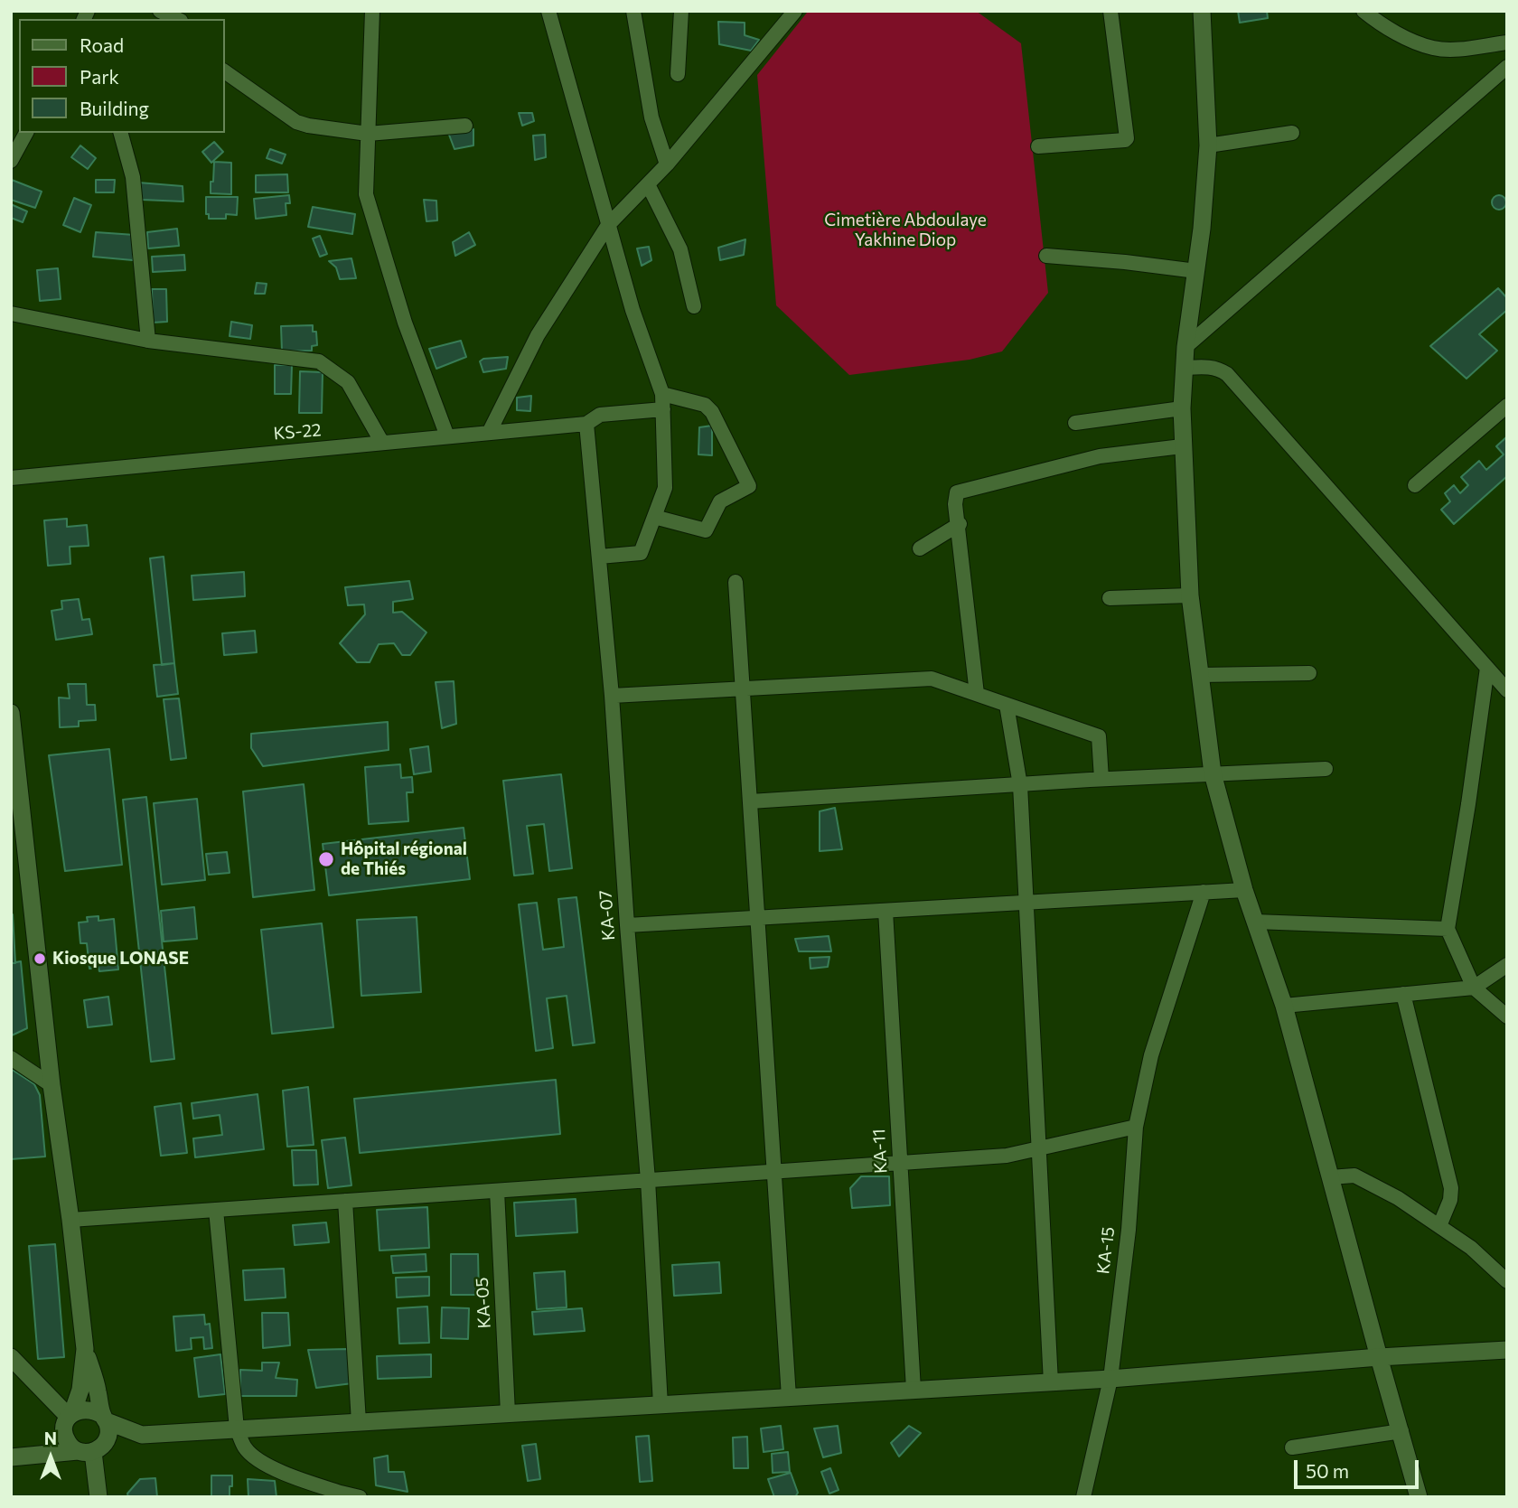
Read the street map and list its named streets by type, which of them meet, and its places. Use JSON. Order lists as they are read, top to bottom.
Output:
{
  "streets": {
    "street": [
      "KS-22",
      "KA-07",
      "KA-11",
      "KA-15",
      "KA-05"
    ]
  },
  "crossings": [
    ["KS-22", "KA-07"]
  ],
  "parks": ["Cimetière Abdoulaye Yakhine Diop"],
  "places": ["Hôpital régional de Thiés", "Kiosque LONASE"],
  "legend": ["Road", "Park", "Building"],
  "scale_bar": "50 m",
  "north": "top"
}
